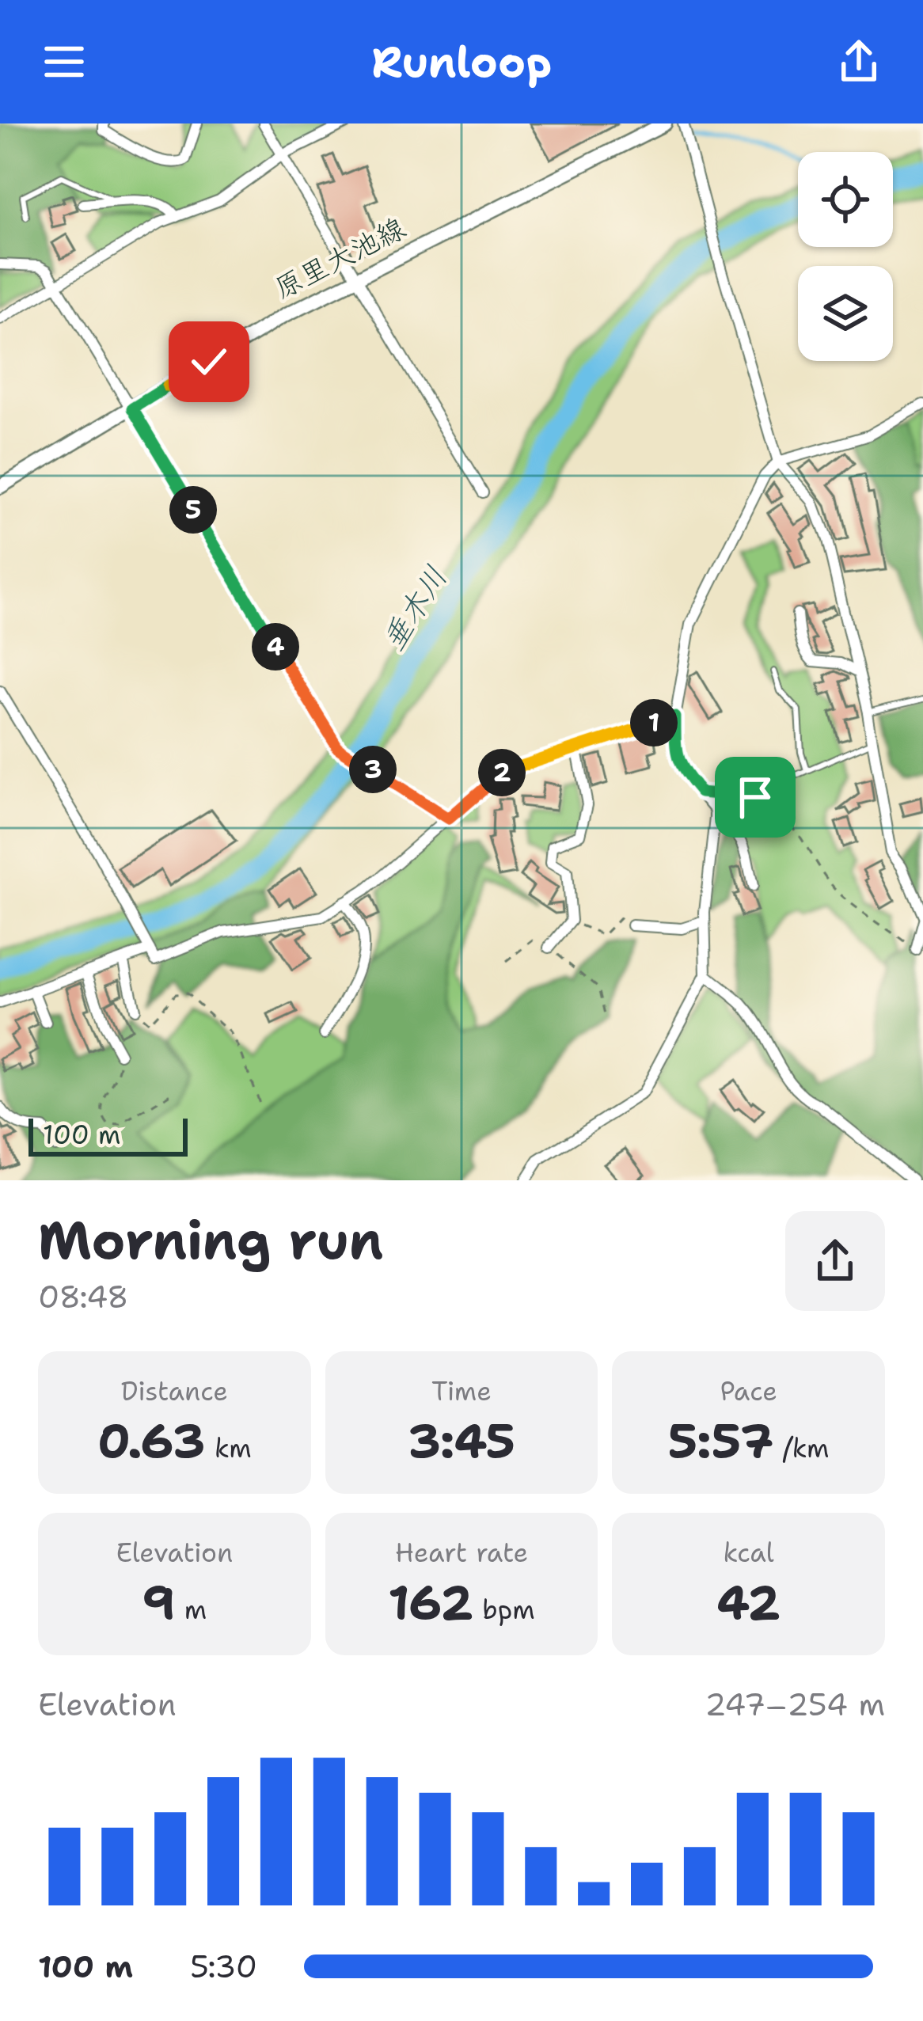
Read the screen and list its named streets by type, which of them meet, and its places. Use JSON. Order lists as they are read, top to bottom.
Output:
{
  "streets": {
    "main road": ["原里大池線"]
  },
  "water": ["垂木川"],
  "scale_bar": "100 m",
  "page": {
    "header": "Runloop",
    "pins": [
      "5",
      "4",
      "1",
      "3",
      "2"
    ],
    "scale": "100 m",
    "heading": ["Morning run", "08:48"],
    "stats": [
      ["Distance", "0.63 km"],
      ["Time", "3:45"],
      ["Pace", "5:57 /km"],
      ["Elevation", "9 m"],
      ["Heart rate", "162 bpm"],
      ["kcal", "42"]
    ],
    "chart": ["Elevation", "247–254 m"],
    "list": [
      {
        "name": "100 m",
        "note": "5:30"
      }
    ]
  }
}
